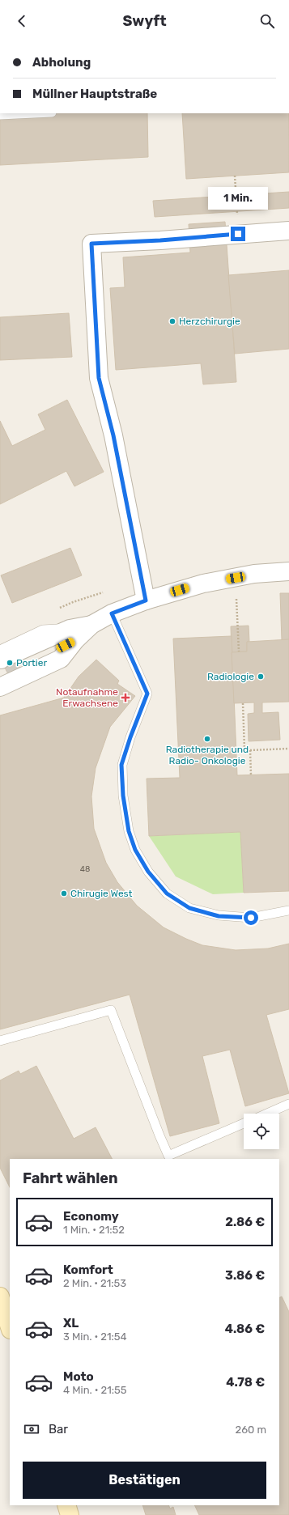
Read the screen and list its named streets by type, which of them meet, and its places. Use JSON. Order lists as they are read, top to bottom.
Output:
{
  "places": {
    "other": [
      "Herzchirurgie",
      "Portier",
      "Radiologie",
      "Radiotherapie und Radio- Onkologie",
      "Chirugie West"
    ],
    "health": ["Notaufnahme Erwachsene"]
  },
  "house_numbers": ["48"],
  "page": {
    "header": "Swyft",
    "banner": ["Abholung", "Müllner Hauptstraße"],
    "bubble": "1 Min.",
    "heading": "Fahrt wählen",
    "list": [
      {
        "name": "Economy",
        "note": "1 Min. · 21:52",
        "value": "2.86 €"
      },
      {
        "name": "Komfort",
        "note": "2 Min. · 21:53",
        "value": "3.86 €"
      },
      {
        "name": "XL",
        "note": "3 Min. · 21:54",
        "value": "4.86 €"
      },
      {
        "name": "Moto",
        "note": "4 Min. · 21:55",
        "value": "4.78 €"
      }
    ],
    "pay": ["Bar", "260 m"],
    "buttons": "Bestätigen"
  }
}
